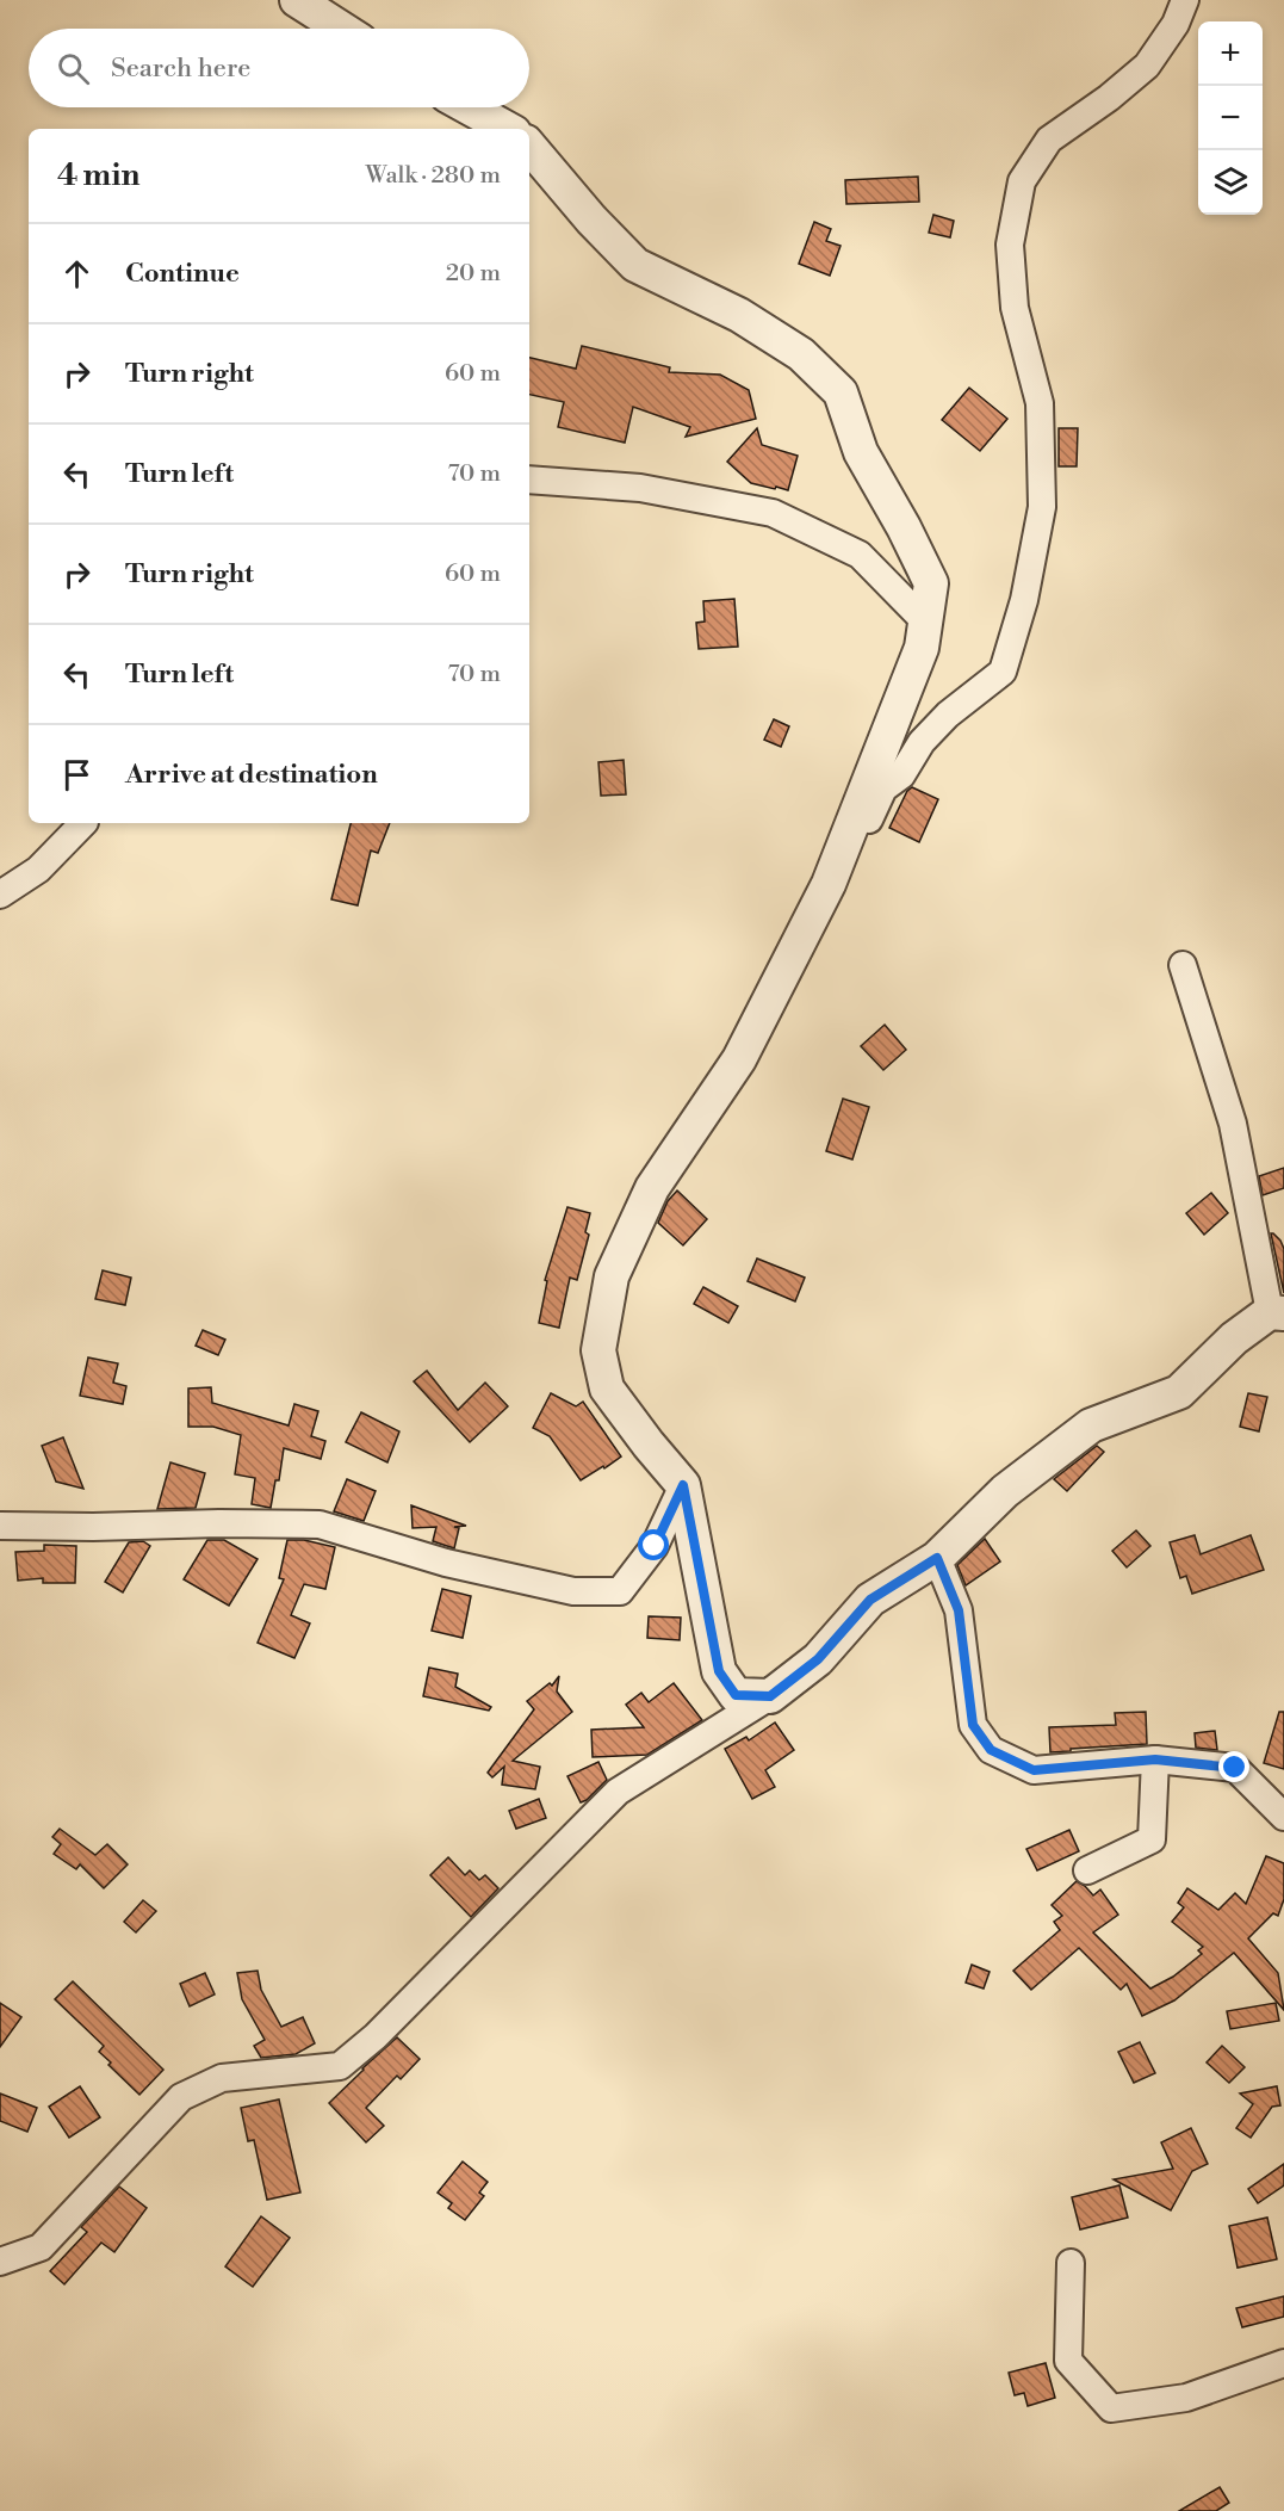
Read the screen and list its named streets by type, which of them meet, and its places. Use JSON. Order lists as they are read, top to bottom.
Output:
{
  "page": {
    "map_buttons": ["+", "−"],
    "search": "Search here",
    "heading": ["4 min", "Walk · 280 m"],
    "list": [
      ["Continue", "20 m"],
      ["Turn right", "60 m"],
      ["Turn left", "70 m"],
      ["Turn right", "60 m"],
      ["Turn left", "70 m"],
      "Arrive at destination"
    ]
  }
}
